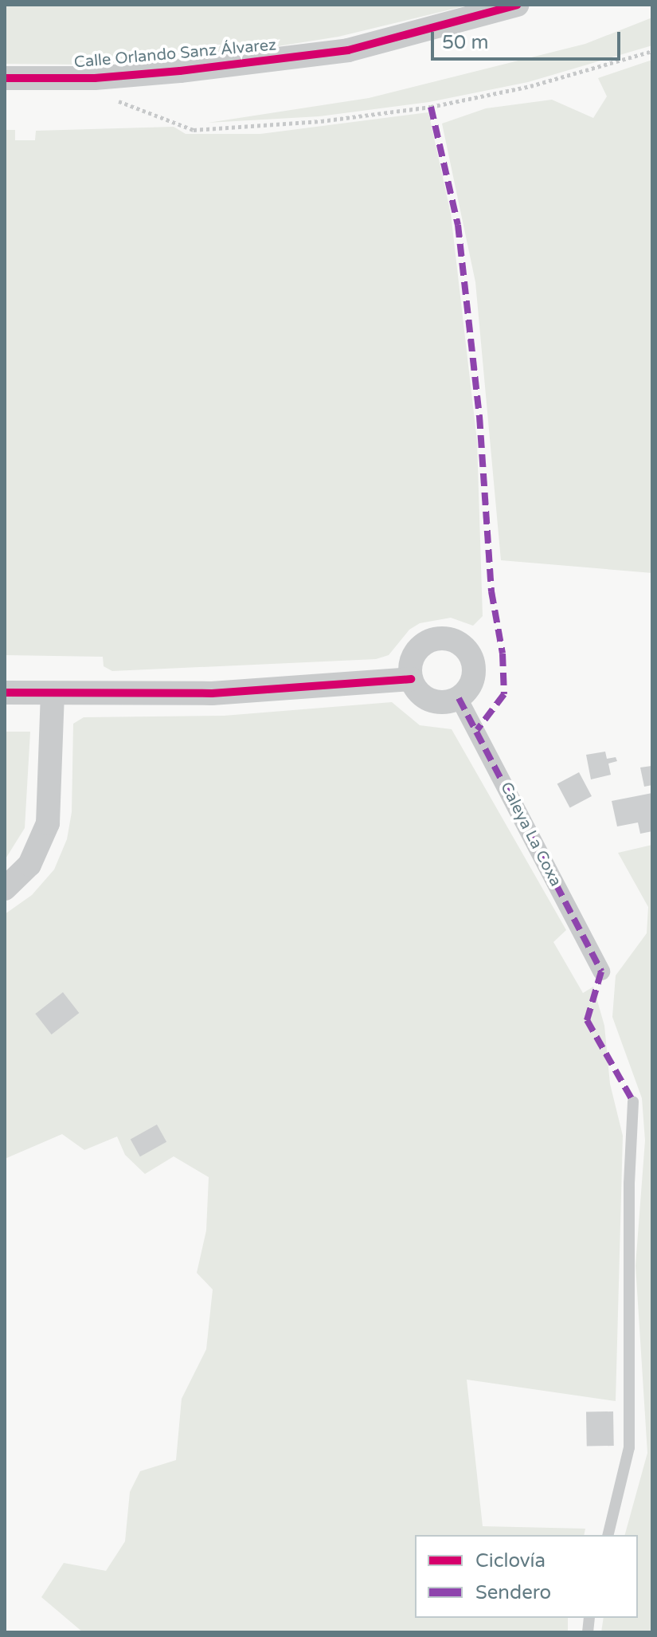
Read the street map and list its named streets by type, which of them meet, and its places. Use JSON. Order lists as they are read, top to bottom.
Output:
{
  "streets": {
    "street": ["Calle Orlando Sanz Álvarez", "Caleya La Coxa"]
  },
  "legend": ["Ciclovía", "Sendero"],
  "scale_bar": "50 m"
}
